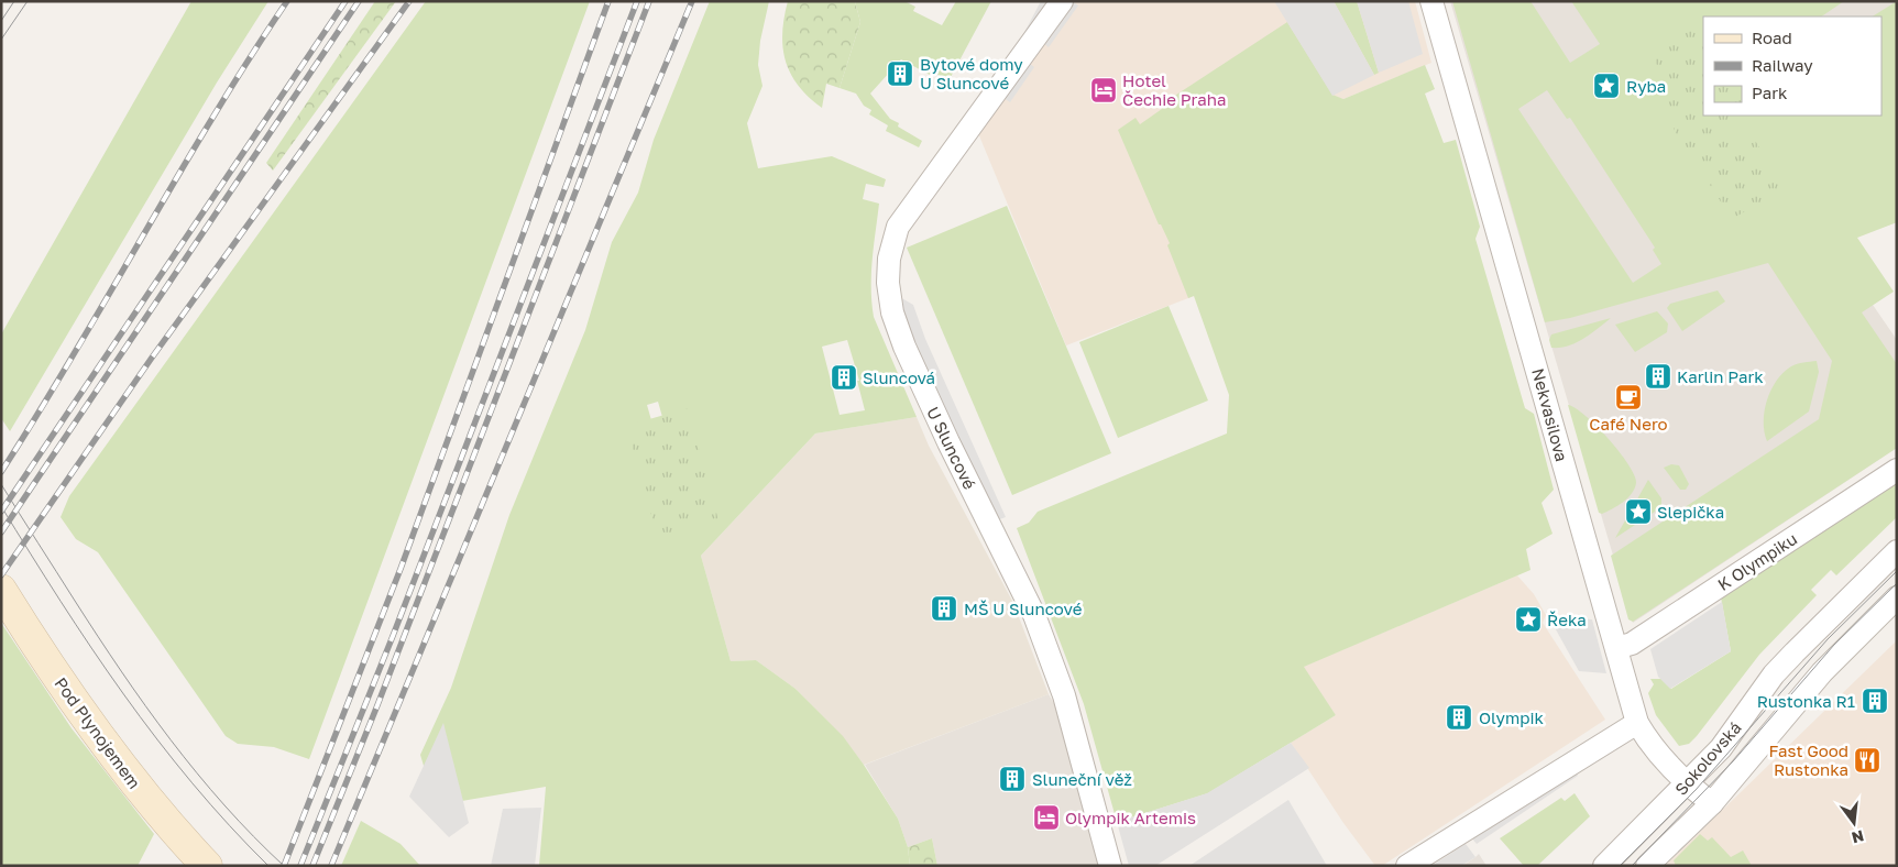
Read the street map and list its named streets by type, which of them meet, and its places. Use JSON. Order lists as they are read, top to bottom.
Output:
{
  "streets": {
    "main road": ["Pod Plynojemem"],
    "street": [
      "Nekvasilova",
      "U Sluncové",
      "K Olympiku",
      "Sokolovská"
    ]
  },
  "crossings": [
    ["Nekvasilova", "K Olympiku"],
    ["Nekvasilova", "Sokolovská"]
  ],
  "places": {
    "building": [
      "Bytové domy U Sluncové",
      "Karlin Park",
      "Sluncová",
      "MŠ U Sluncové",
      "Rustonka R1",
      "Olympik",
      "Sluneční věž"
    ],
    "place": ["Ryba", "Slepička", "Řeka"],
    "hotel": ["Hotel Čechie Praha", "Olympik Artemis"],
    "cafe": ["Café Nero"],
    "restaurant": ["Fast Good Rustonka"]
  },
  "legend": ["Road", "Railway", "Park"],
  "north": "bottom"
}
